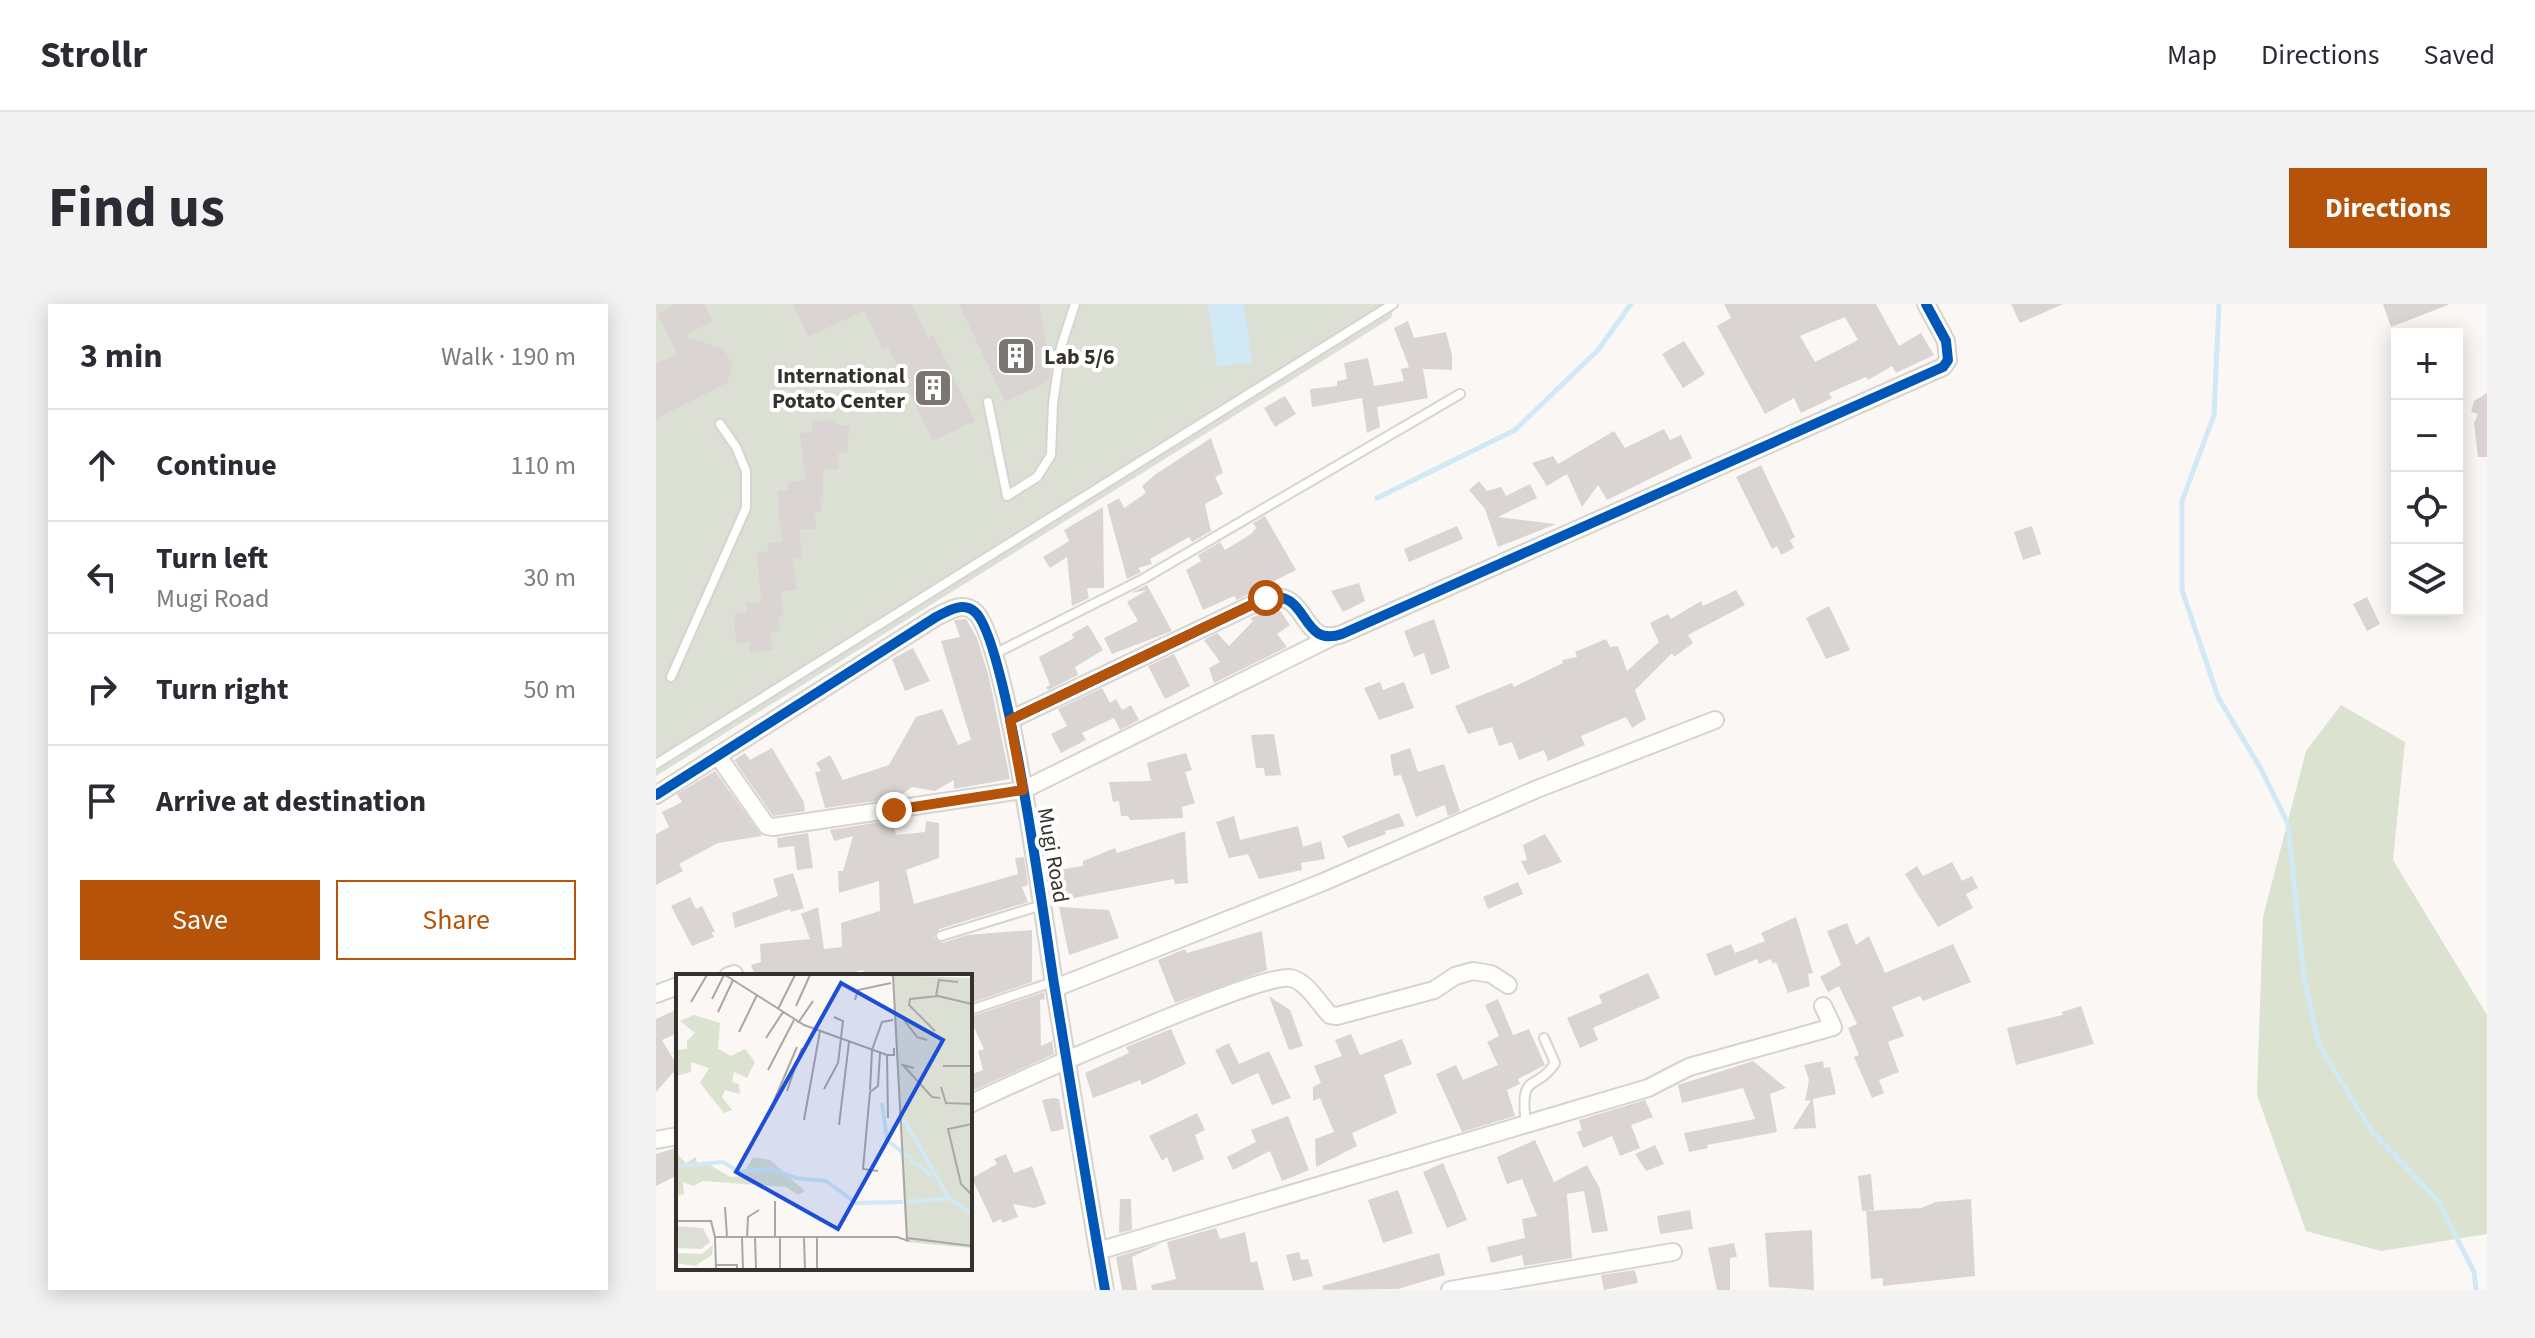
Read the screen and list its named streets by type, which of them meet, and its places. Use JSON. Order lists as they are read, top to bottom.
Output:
{
  "streets": {
    "street": ["Mugi Road"]
  },
  "places": {
    "building": ["Lab 5/6", "International Potato Center"]
  },
  "page": {
    "header": "Strollr",
    "nav": ["Map", "Directions", "Saved"],
    "buttons": [
      "Directions",
      ["Save", "Share"]
    ],
    "title": "Find us",
    "heading": ["3 min", "Walk · 190 m"],
    "map_buttons": ["+", "−"],
    "list": [
      ["Continue", "110 m"],
      ["Turn left", "Mugi Road", "30 m"],
      ["Turn right", "50 m"],
      "Arrive at destination"
    ]
  }
}
